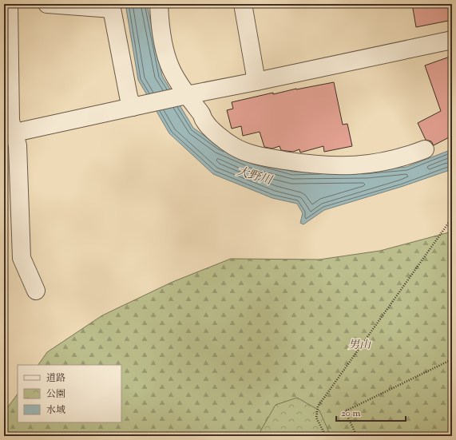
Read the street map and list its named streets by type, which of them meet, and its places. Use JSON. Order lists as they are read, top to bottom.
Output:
{
  "water": ["大野川"],
  "parks": ["男山"],
  "legend": ["道路", "公園", "水域"],
  "scale_bar": "20 m"
}
